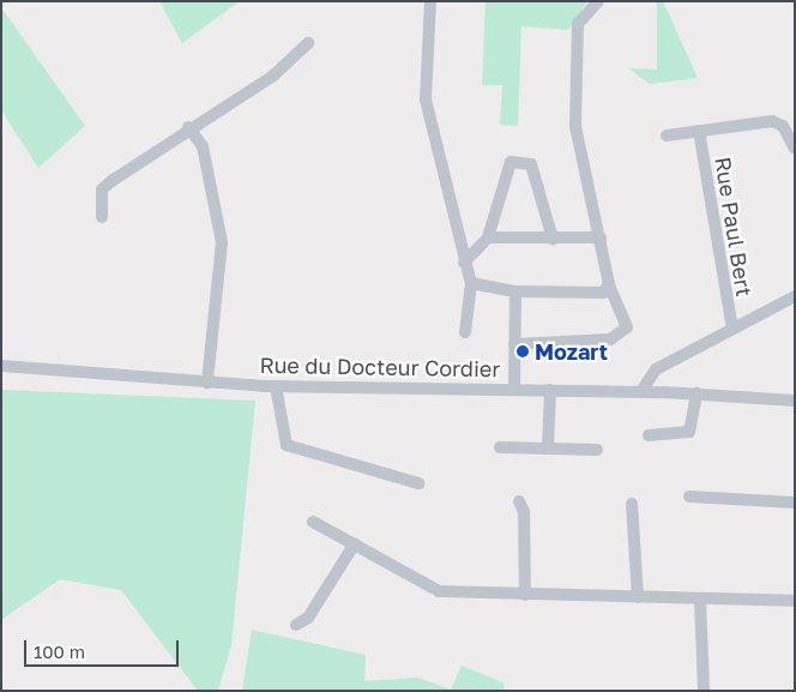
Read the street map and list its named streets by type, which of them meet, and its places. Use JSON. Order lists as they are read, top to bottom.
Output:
{
  "streets": {
    "street": ["Rue Paul Bert", "Rue du Docteur Cordier"]
  },
  "places": ["Mozart"],
  "scale_bar": "100 m"
}
